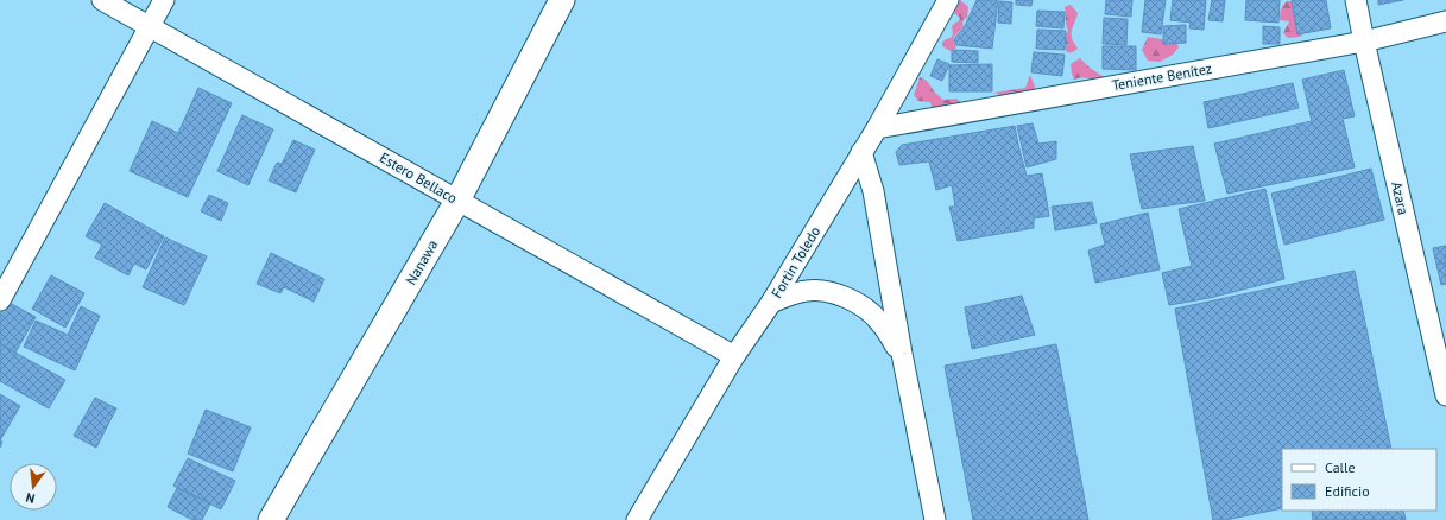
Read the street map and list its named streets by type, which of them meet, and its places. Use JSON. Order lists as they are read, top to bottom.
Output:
{
  "streets": {
    "street": [
      "Teniente Benítez",
      "Estero Bellaco",
      "Azara",
      "Nanawa",
      "Fortin Toledo"
    ]
  },
  "crossings": [
    ["Teniente Benítez", "Azara"],
    ["Teniente Benítez", "Fortin Toledo"],
    ["Estero Bellaco", "Nanawa"],
    ["Estero Bellaco", "Fortin Toledo"]
  ],
  "legend": ["Calle", "Edificio"],
  "north": "bottom"
}
